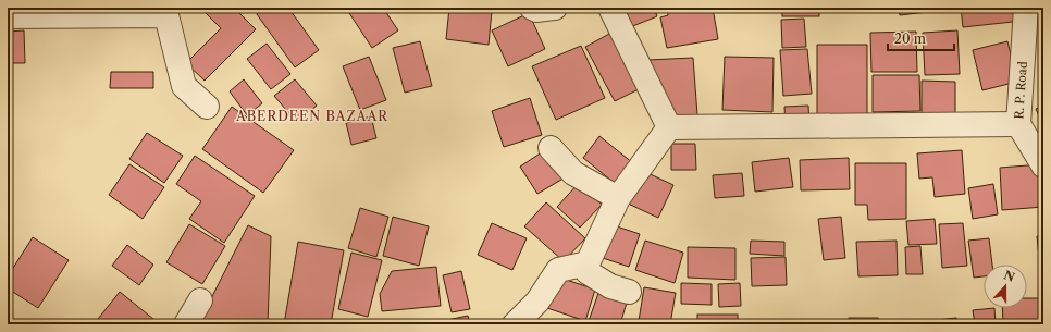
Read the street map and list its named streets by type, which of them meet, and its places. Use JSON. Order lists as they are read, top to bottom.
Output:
{
  "streets": {
    "street": ["R. P. Road"]
  },
  "districts": ["ABERDEEN BAZAAR"],
  "scale_bar": "20 m",
  "north": "top"
}
